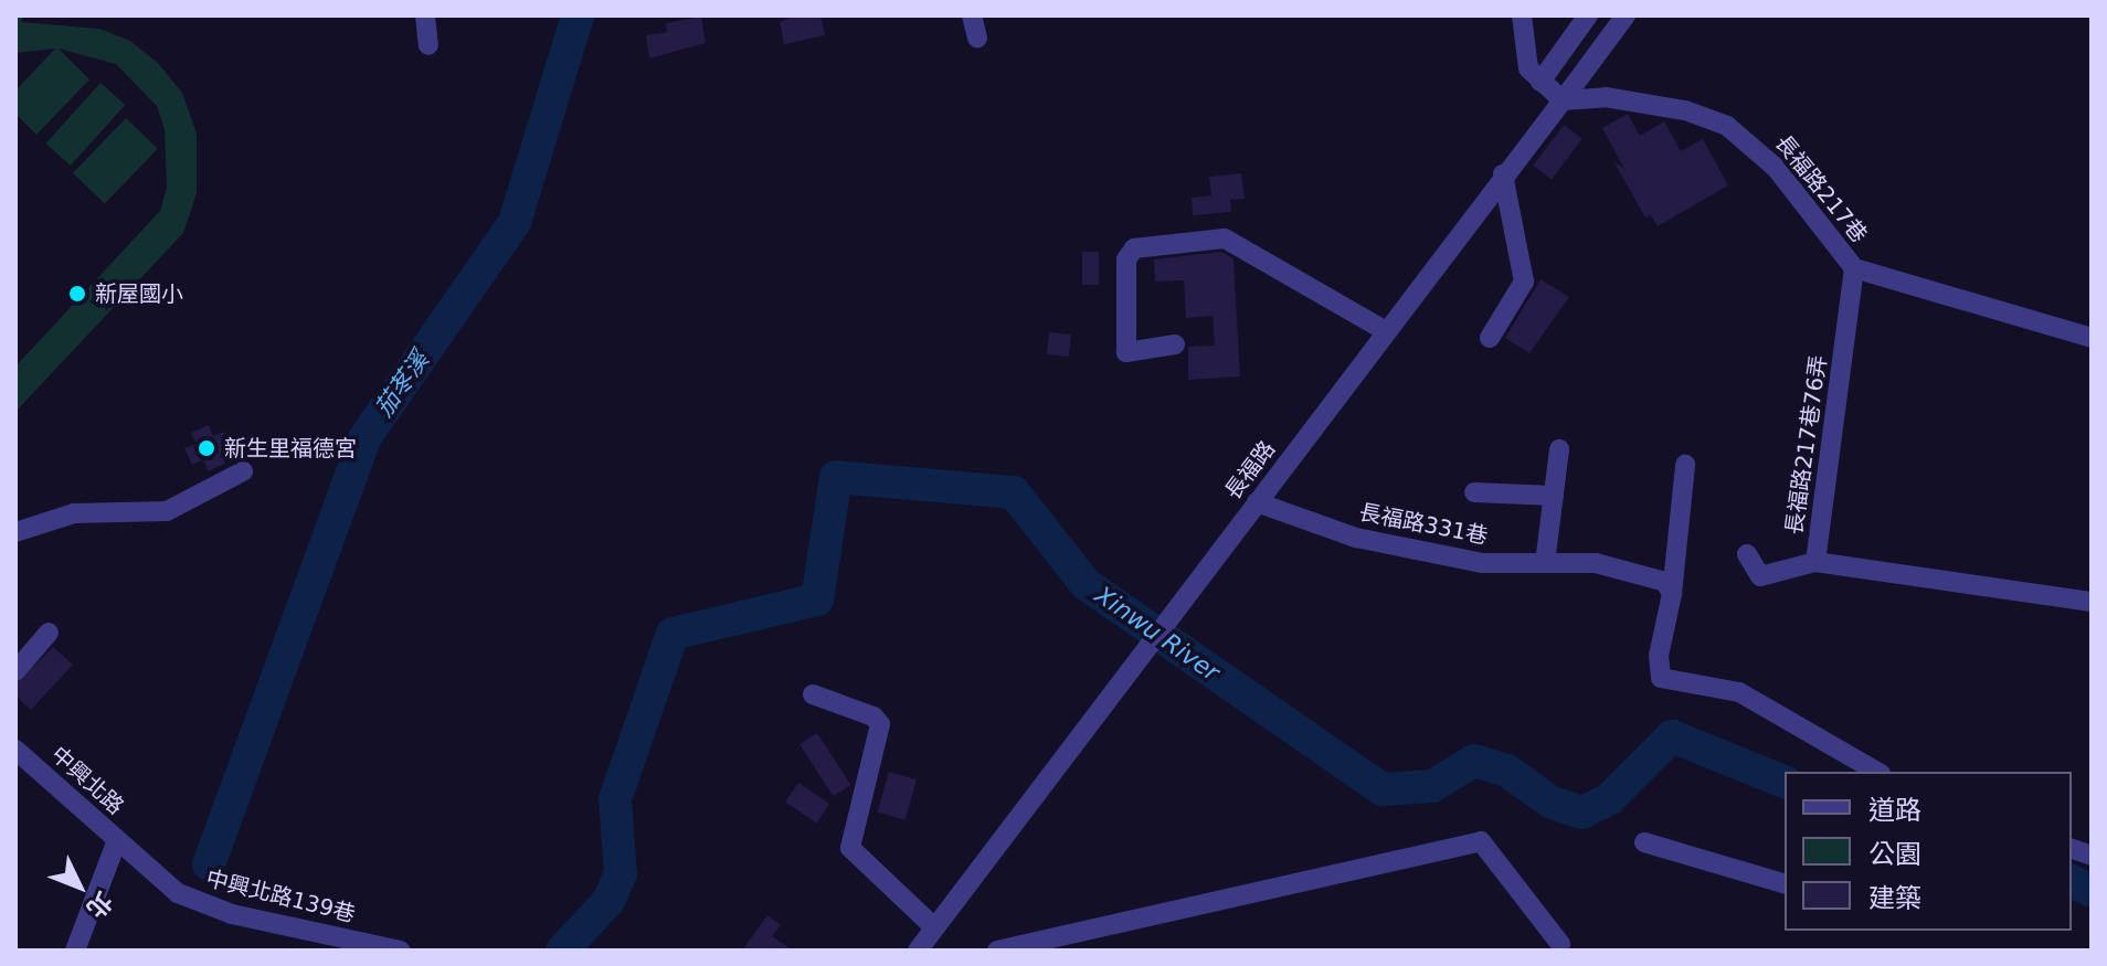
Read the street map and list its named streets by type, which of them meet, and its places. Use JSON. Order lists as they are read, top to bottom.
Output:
{
  "streets": {
    "street": [
      "長福路217巷",
      "長福路217巷76弄",
      "長福路",
      "長福路331巷",
      "中興北路",
      "中興北路139巷"
    ]
  },
  "crossings": [
    ["長福路217巷", "長福路217巷76弄"],
    ["長福路217巷", "長福路"],
    ["長福路", "長福路331巷"],
    ["中興北路", "中興北路139巷"]
  ],
  "water": ["茄苳溪", "Xinwu River"],
  "places": ["新屋國小", "新生里福德宮"],
  "legend": ["道路", "公園", "建築"],
  "north": "bottom right"
}
